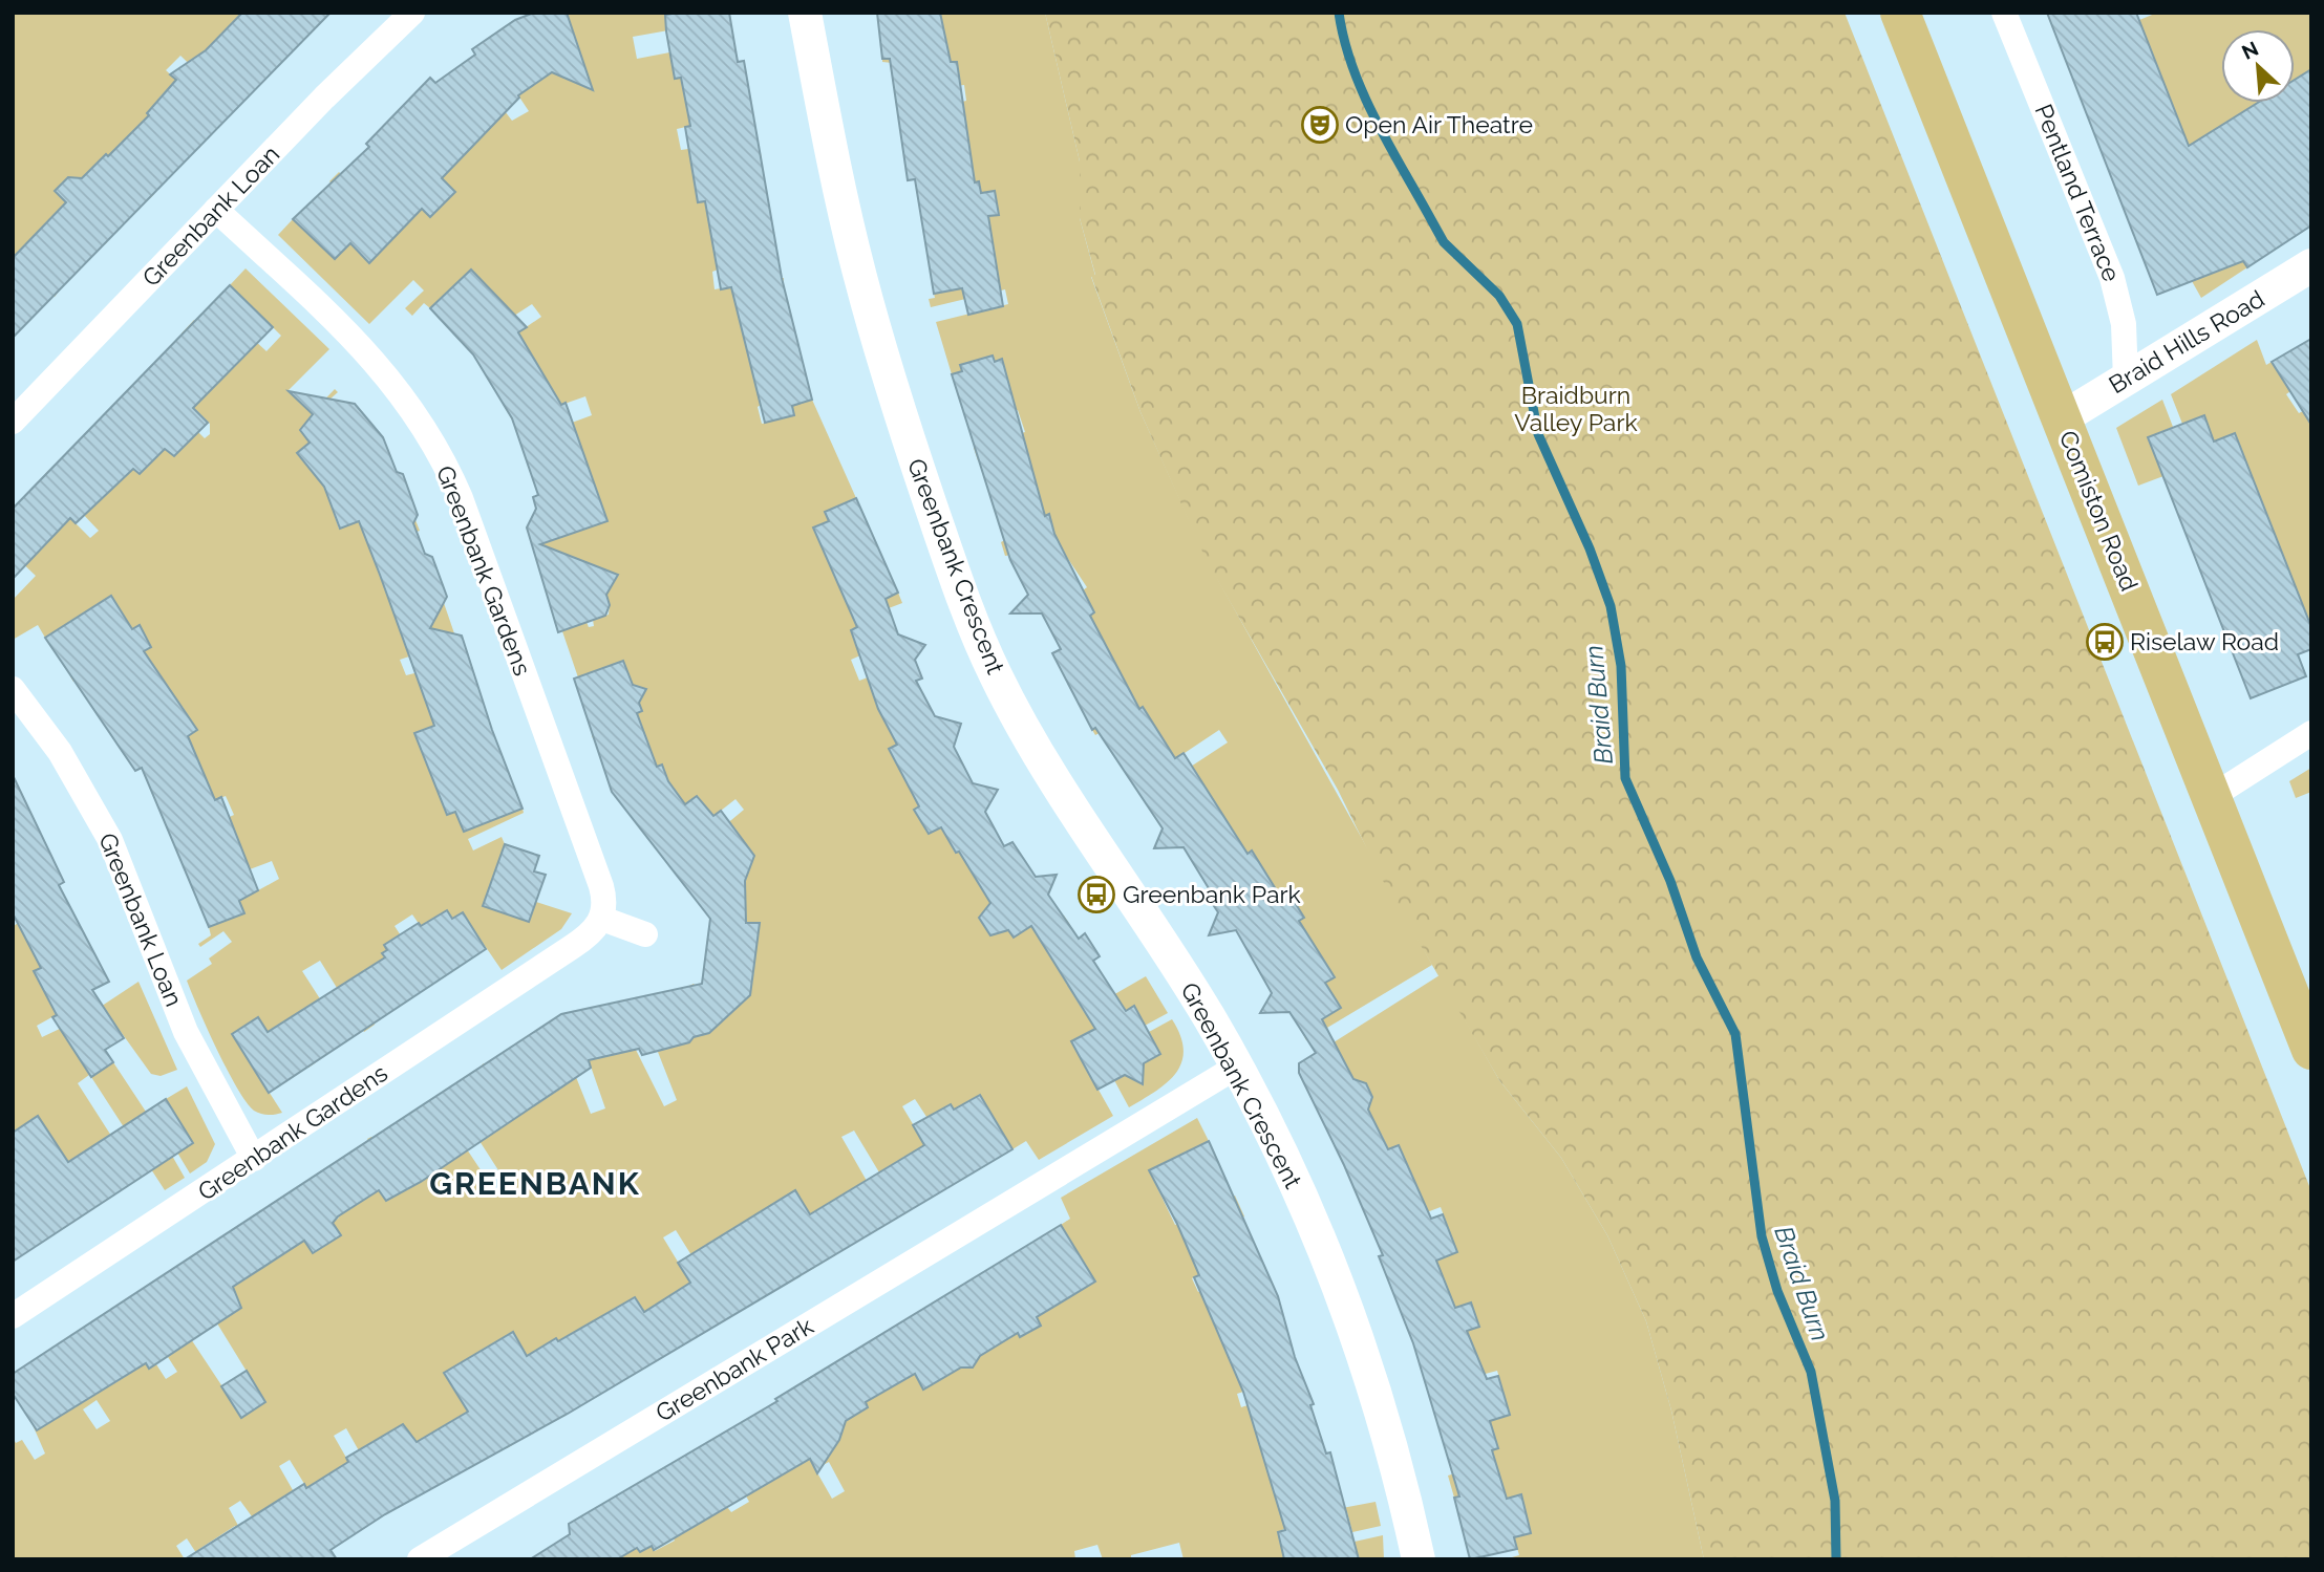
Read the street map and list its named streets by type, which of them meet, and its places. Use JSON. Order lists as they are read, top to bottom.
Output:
{
  "streets": {
    "main road": ["Comiston Road"],
    "street": [
      "Pentland Terrace",
      "Greenbank Loan",
      "Braid Hills Road",
      "Greenbank Crescent",
      "Greenbank Gardens",
      "Greenbank Park"
    ]
  },
  "crossings": [
    ["Pentland Terrace", "Braid Hills Road"],
    ["Greenbank Loan", "Greenbank Gardens"],
    ["Braid Hills Road", "Comiston Road"],
    ["Greenbank Crescent", "Greenbank Park"]
  ],
  "districts": ["GREENBANK"],
  "water": ["Braid Burn"],
  "parks": ["Braidburn Valley Park"],
  "places": {
    "theatre": ["Open Air Theatre"],
    "bus stop": ["Riselaw Road", "Greenbank Park"]
  },
  "north": "top left"
}
